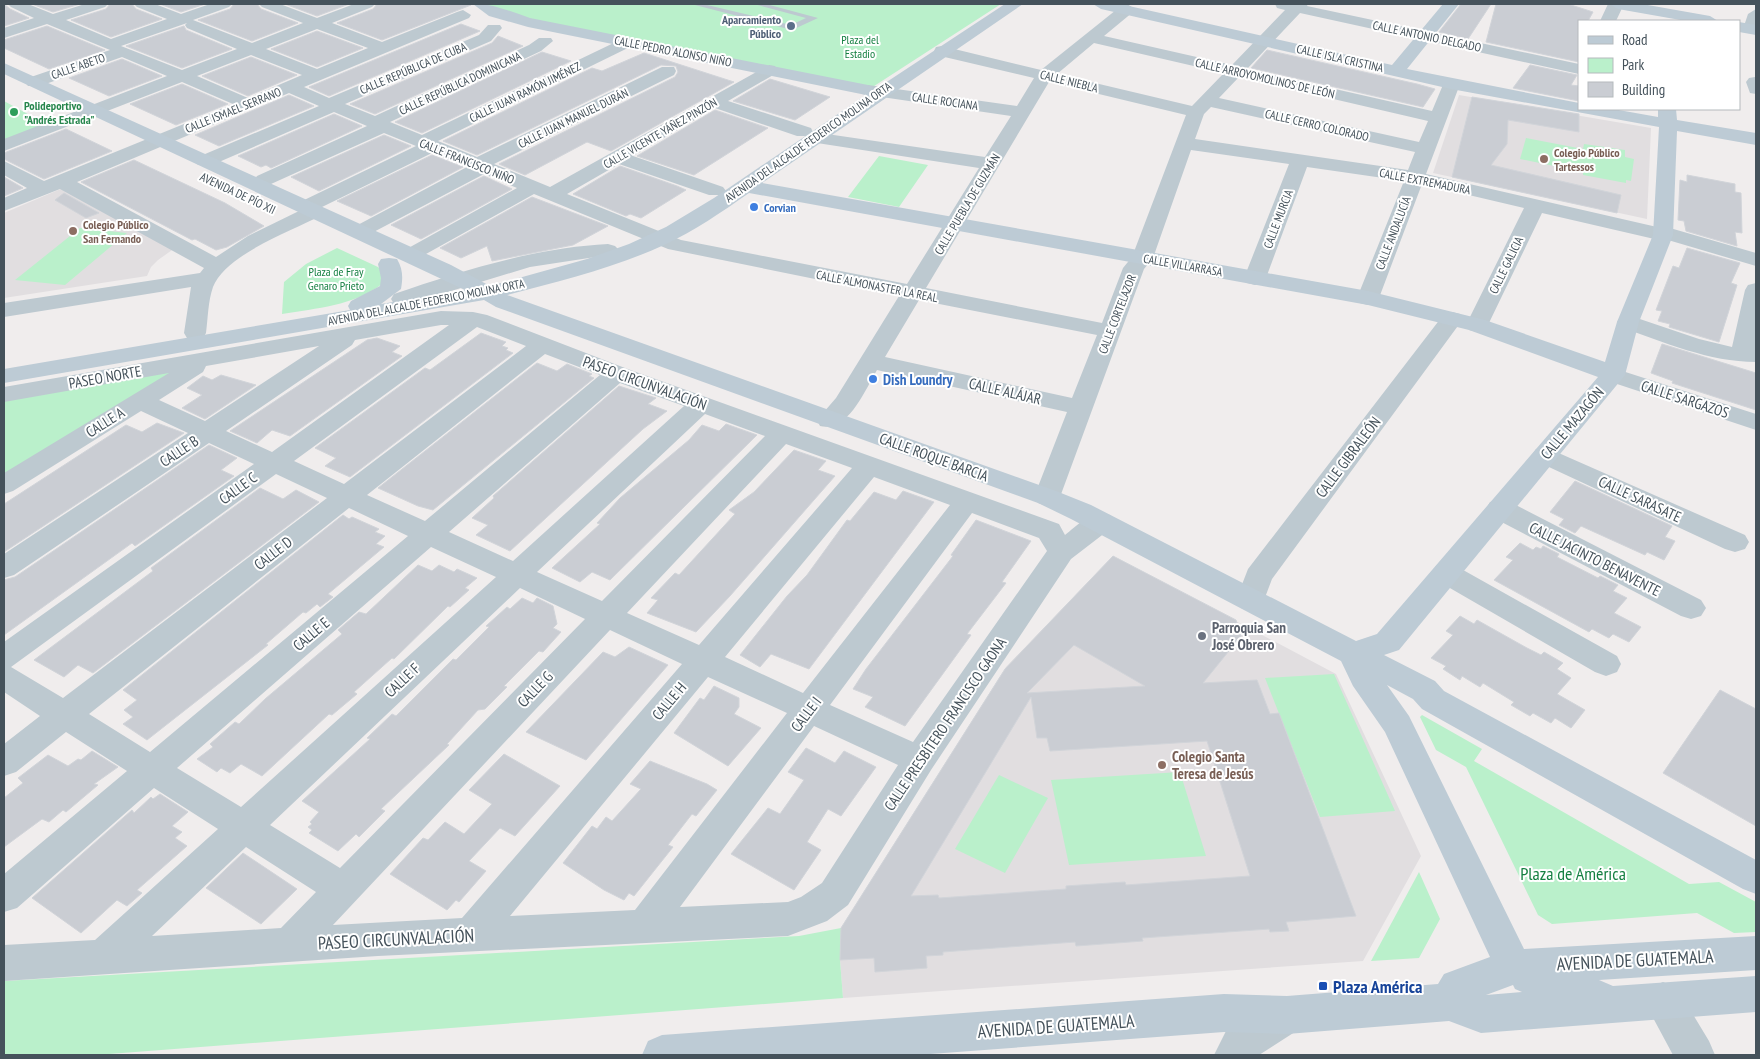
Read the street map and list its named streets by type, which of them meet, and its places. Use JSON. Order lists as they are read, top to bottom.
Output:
{
  "streets": {
    "street": [
      "CALLE ANTONIO DELGADO",
      "CALLE PEDRO ALONSO NIÑO",
      "CALLE ISLA CRISTINA",
      "CALLE ABETO",
      "CALLE REPÚBLICA DE CUBA",
      "CALLE ARROYOMOLINOS DE LEÓN",
      "CALLE NIEBLA",
      "CALLE REPÚBLICA DOMINICANA",
      "CALLE JUAN RAMÓN JIMÉNEZ",
      "CALLE ROCIANA",
      "CALLE ISMAEL SERRANO",
      "CALLE JUAN MANUEL DURÁN",
      "CALLE CERRO COLORADO",
      "CALLE VICENTE YÁÑEZ PINZÓN",
      "AVENIDA DEL ALCALDE FEDERICO MOLINA ORTA",
      "CALLE FRANCISCO NIÑO",
      "CALLE EXTREMADURA",
      "AVENIDA DE PÍO XII",
      "CALLE PUEBLA DE GUZMÁN",
      "CALLE MURCIA",
      "CALLE ANDALUCÍA",
      "CALLE VILLARRASA",
      "CALLE GALICIA",
      "CALLE ALMONASTER LA REAL",
      "CALLE CORTELAZOR",
      "PASEO NORTE",
      "PASEO CIRCUNVALACIÓN",
      "CALLE ALÁJAR",
      "CALLE SARGAZOS",
      "CALLE A",
      "CALLE MAZAGÓN",
      "CALLE B",
      "CALLE ROQUE BARCIA",
      "CALLE GIBRALEÓN",
      "CALLE C",
      "CALLE SARASATE",
      "CALLE D",
      "CALLE JACINTO BENAVENTE",
      "CALLE E",
      "CALLE F",
      "CALLE G",
      "CALLE H",
      "CALLE I",
      "CALLE PRESBÍTERO FRANCISCO GAONA",
      "AVENIDA DE GUATEMALA"
    ]
  },
  "crossings": [
    ["CALLE ANTONIO DELGADO", "CALLE CORTELAZOR"],
    ["CALLE PEDRO ALONSO NIÑO", "CALLE JUAN RAMÓN JIMÉNEZ"],
    ["CALLE PEDRO ALONSO NIÑO", "CALLE ROCIANA"],
    ["CALLE PEDRO ALONSO NIÑO", "CALLE VICENTE YÁÑEZ PINZÓN"],
    ["CALLE PEDRO ALONSO NIÑO", "AVENIDA DEL ALCALDE FEDERICO MOLINA ORTA"],
    ["CALLE ISLA CRISTINA", "CALLE PUEBLA DE GUZMÁN"],
    ["CALLE ISLA CRISTINA", "CALLE ANDALUCÍA"],
    ["CALLE ISLA CRISTINA", "CALLE CORTELAZOR"],
    ["CALLE ABETO", "AVENIDA DE PÍO XII"],
    ["CALLE REPÚBLICA DE CUBA", "CALLE FRANCISCO NIÑO"],
    ["CALLE REPÚBLICA DE CUBA", "AVENIDA DE PÍO XII"],
    ["CALLE ARROYOMOLINOS DE LEÓN", "CALLE PUEBLA DE GUZMÁN"],
    ["CALLE ARROYOMOLINOS DE LEÓN", "CALLE ANDALUCÍA"],
    ["CALLE ARROYOMOLINOS DE LEÓN", "CALLE CORTELAZOR"],
    ["CALLE NIEBLA", "CALLE CERRO COLORADO"],
    ["CALLE NIEBLA", "AVENIDA DEL ALCALDE FEDERICO MOLINA ORTA"],
    ["CALLE NIEBLA", "CALLE PUEBLA DE GUZMÁN"],
    ["CALLE NIEBLA", "CALLE CORTELAZOR"],
    ["CALLE REPÚBLICA DOMINICANA", "CALLE FRANCISCO NIÑO"],
    ["CALLE JUAN RAMÓN JIMÉNEZ", "CALLE FRANCISCO NIÑO"],
    ["CALLE JUAN RAMÓN JIMÉNEZ", "AVENIDA DE PÍO XII"],
    ["CALLE ROCIANA", "AVENIDA DEL ALCALDE FEDERICO MOLINA ORTA"],
    ["CALLE ROCIANA", "CALLE PUEBLA DE GUZMÁN"],
    ["CALLE ISMAEL SERRANO", "CALLE FRANCISCO NIÑO"],
    ["CALLE ISMAEL SERRANO", "AVENIDA DE PÍO XII"],
    ["CALLE JUAN MANUEL DURÁN", "CALLE FRANCISCO NIÑO"],
    ["CALLE JUAN MANUEL DURÁN", "AVENIDA DE PÍO XII"],
    ["CALLE CERRO COLORADO", "CALLE ANDALUCÍA"],
    ["CALLE CERRO COLORADO", "CALLE CORTELAZOR"],
    ["CALLE VICENTE YÁÑEZ PINZÓN", "CALLE FRANCISCO NIÑO"],
    ["AVENIDA DEL ALCALDE FEDERICO MOLINA ORTA", "CALLE FRANCISCO NIÑO"],
    ["AVENIDA DEL ALCALDE FEDERICO MOLINA ORTA", "AVENIDA DE PÍO XII"],
    ["AVENIDA DEL ALCALDE FEDERICO MOLINA ORTA", "CALLE VILLARRASA"],
    ["AVENIDA DEL ALCALDE FEDERICO MOLINA ORTA", "CALLE ALMONASTER LA REAL"],
    ["AVENIDA DEL ALCALDE FEDERICO MOLINA ORTA", "CALLE ROQUE BARCIA"],
    ["CALLE FRANCISCO NIÑO", "CALLE ALMONASTER LA REAL"],
    ["CALLE EXTREMADURA", "CALLE MURCIA"],
    ["CALLE EXTREMADURA", "CALLE ANDALUCÍA"],
    ["CALLE EXTREMADURA", "CALLE GALICIA"],
    ["CALLE EXTREMADURA", "CALLE CORTELAZOR"],
    ["CALLE EXTREMADURA", "CALLE MAZAGÓN"],
    ["AVENIDA DE PÍO XII", "CALLE ROQUE BARCIA"],
    ["CALLE PUEBLA DE GUZMÁN", "CALLE VILLARRASA"],
    ["CALLE PUEBLA DE GUZMÁN", "CALLE ALMONASTER LA REAL"],
    ["CALLE PUEBLA DE GUZMÁN", "CALLE ALÁJAR"],
    ["CALLE PUEBLA DE GUZMÁN", "CALLE ROQUE BARCIA"],
    ["CALLE MURCIA", "CALLE VILLARRASA"],
    ["CALLE ANDALUCÍA", "CALLE VILLARRASA"],
    ["CALLE VILLARRASA", "CALLE GALICIA"],
    ["CALLE VILLARRASA", "CALLE CORTELAZOR"],
    ["CALLE VILLARRASA", "CALLE SARGAZOS"],
    ["CALLE VILLARRASA", "CALLE MAZAGÓN"],
    ["CALLE VILLARRASA", "CALLE GIBRALEÓN"],
    ["CALLE GALICIA", "CALLE GIBRALEÓN"],
    ["CALLE ALMONASTER LA REAL", "CALLE CORTELAZOR"],
    ["CALLE CORTELAZOR", "CALLE ALÁJAR"],
    ["CALLE CORTELAZOR", "CALLE ROQUE BARCIA"],
    ["PASEO NORTE", "PASEO CIRCUNVALACIÓN"],
    ["PASEO NORTE", "CALLE A"],
    ["PASEO CIRCUNVALACIÓN", "CALLE A"],
    ["PASEO CIRCUNVALACIÓN", "CALLE B"],
    ["PASEO CIRCUNVALACIÓN", "CALLE C"],
    ["PASEO CIRCUNVALACIÓN", "CALLE D"],
    ["PASEO CIRCUNVALACIÓN", "CALLE E"],
    ["PASEO CIRCUNVALACIÓN", "CALLE F"],
    ["PASEO CIRCUNVALACIÓN", "CALLE G"],
    ["PASEO CIRCUNVALACIÓN", "CALLE H"],
    ["PASEO CIRCUNVALACIÓN", "CALLE I"],
    ["PASEO CIRCUNVALACIÓN", "CALLE PRESBÍTERO FRANCISCO GAONA"],
    ["CALLE SARGAZOS", "CALLE MAZAGÓN"],
    ["CALLE MAZAGÓN", "CALLE ROQUE BARCIA"],
    ["CALLE MAZAGÓN", "CALLE SARASATE"],
    ["CALLE MAZAGÓN", "CALLE JACINTO BENAVENTE"],
    ["CALLE ROQUE BARCIA", "CALLE GIBRALEÓN"],
    ["CALLE ROQUE BARCIA", "CALLE PRESBÍTERO FRANCISCO GAONA"]
  ],
  "parks": ["Plaza del Estadio", "Plaza de Fray Genaro Prieto", "Plaza de América"],
  "places": {
    "other": [
      "Aparcamiento Público",
      "Polideportivo \"Andrés Estrada\"",
      "Colegio Público Tartessos",
      "Corvian",
      "Colegio Público San Fernando",
      "Dish Loundry",
      "Parroquia San José Obrero",
      "Colegio Santa Teresa de Jesús"
    ],
    "transit": ["Plaza América"]
  },
  "legend": ["Road", "Park", "Building"]
}
